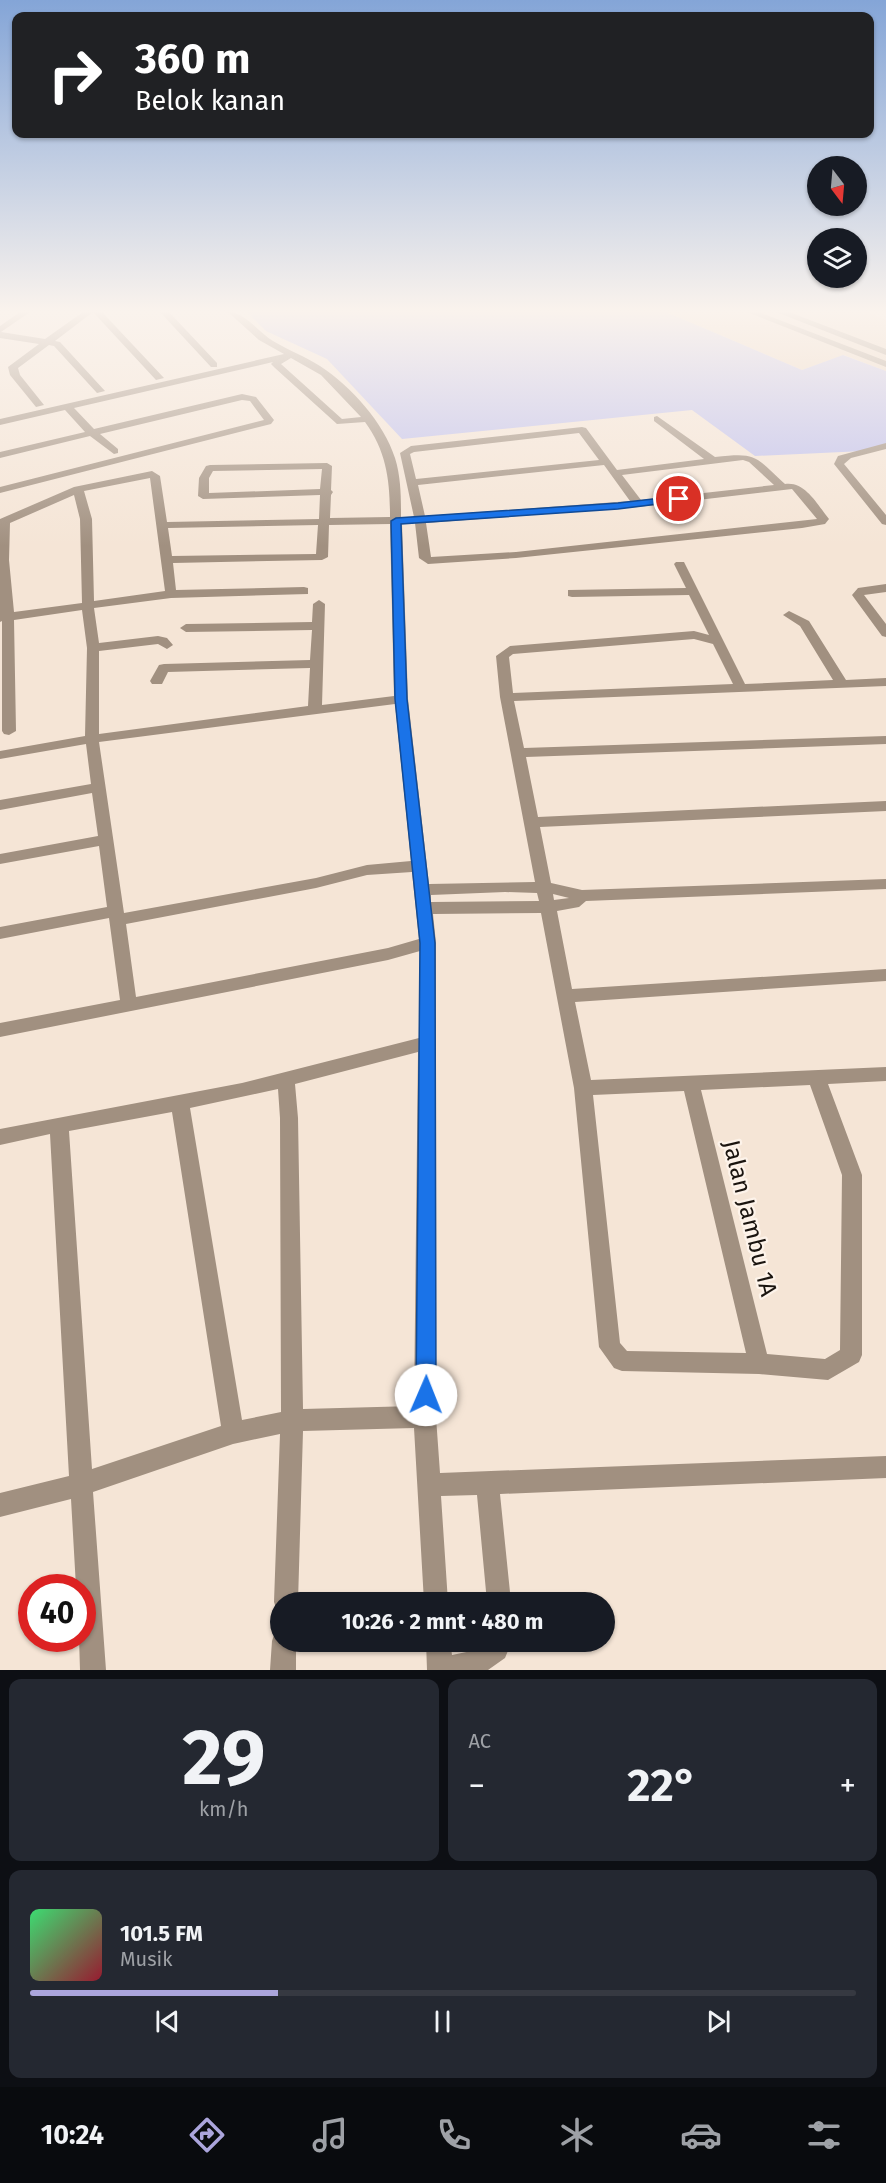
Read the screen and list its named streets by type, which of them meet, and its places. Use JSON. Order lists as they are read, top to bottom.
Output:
{
  "streets": {
    "street": ["Jalan Jambu 1A"]
  },
  "north": "bottom",
  "page": {
    "turn": ["360 m", "Belok kanan"],
    "limit": "40",
    "trip": "10:26 · 2 mnt · 480 m",
    "tile": [
      ["29", "km/h"],
      "AC"
    ],
    "heat": ["−", "22°", "+"],
    "song": ["101.5 FM", "Musik"],
    "tabs": "10:24"
  }
}
